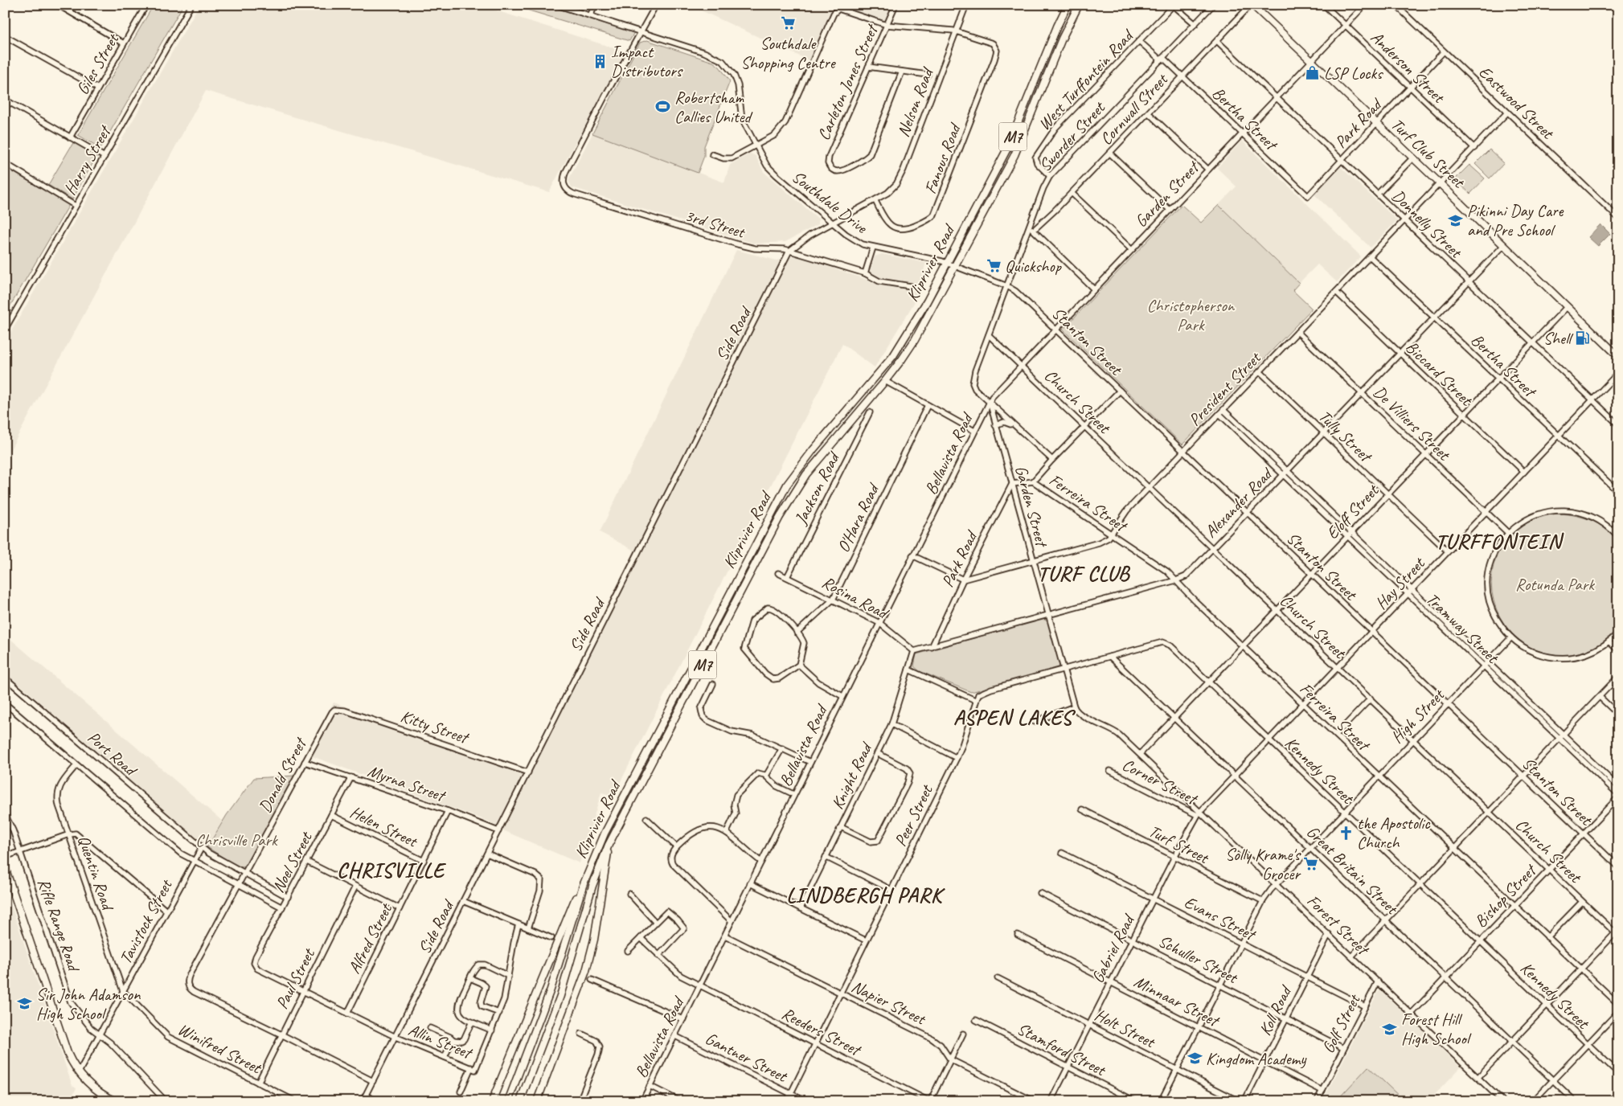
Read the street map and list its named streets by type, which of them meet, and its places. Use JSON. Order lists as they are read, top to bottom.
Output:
{
  "streets": {
    "main road": [
      "M7",
      "Turf Club Street",
      "Kliprivier Road",
      "Rifle Range Road"
    ],
    "street": [
      "Giles Street",
      "Anderson Street",
      "West Turffontein Road",
      "Carleton Jones Street",
      "Eastwood Street",
      "Nelson Road",
      "Cornwall Street",
      "Bertha Street",
      "Park Road",
      "Sworder Street",
      "Fanous Road",
      "Harry Street",
      "Garden Street",
      "Southdale Drive",
      "3rd Street",
      "Donnelly Street",
      "Side Road",
      "Stanton Street",
      "Biccard Street",
      "President Street",
      "Church Street",
      "De Villiers Street",
      "Tully Street",
      "Bellavista Road",
      "Jackson Road",
      "Ferreira Street",
      "Alexander Road",
      "Eloff Street",
      "O'Hara Road",
      "Hay Street",
      "Rosina Road",
      "Tramway Street",
      "High Street",
      "Kitty Street",
      "Port Road",
      "Kennedy Street",
      "Donald Street",
      "Knight Road",
      "Corner Street",
      "Myrna Street",
      "Peer Street",
      "Helen Street",
      "Turf Street",
      "Noel Street",
      "Great Britain Street",
      "Quentin Road",
      "Bishop Street",
      "Evans Street",
      "Tavistock Street",
      "Forest Street",
      "Alfred Street",
      "Gabriel Road",
      "Schuller Street",
      "Paul Street",
      "Minnaar Street",
      "Napier Street",
      "Koll Road",
      "Golf Street",
      "Holt Street",
      "Reeders Street",
      "Allin Street",
      "Winifred Street",
      "Stamford Street",
      "Gantner Street"
    ]
  },
  "crossings": [
    ["Anderson Street", "Park Road"],
    ["Anderson Street", "Garden Street"],
    ["Anderson Street", "President Street"],
    ["West Turffontein Road", "Bertha Street"],
    ["West Turffontein Road", "Sworder Street"],
    ["Eastwood Street", "Park Road"],
    ["Eastwood Street", "President Street"],
    ["Nelson Road", "Fanous Road"],
    ["Nelson Road", "Side Road"],
    ["Cornwall Street", "Bertha Street"],
    ["Cornwall Street", "Sworder Street"],
    ["Cornwall Street", "Turf Club Street"],
    ["Cornwall Street", "Donnelly Street"],
    ["Bertha Street", "Park Road"],
    ["Bertha Street", "Sworder Street"],
    ["Bertha Street", "Garden Street"],
    ["Bertha Street", "President Street"],
    ["Bertha Street", "Alexander Road"],
    ["Bertha Street", "Eloff Street"],
    ["Bertha Street", "Hay Street"],
    ["Park Road", "Turf Club Street"],
    ["Park Road", "Garden Street"],
    ["Park Road", "Donnelly Street"],
    ["Park Road", "President Street"],
    ["Park Road", "Ferreira Street"],
    ["Park Road", "Alexander Road"],
    ["Sworder Street", "Garden Street"],
    ["Sworder Street", "Southdale Drive"],
    ["Sworder Street", "Stanton Street"],
    ["Sworder Street", "Church Street"],
    ["Sworder Street", "Bellavista Road"],
    ["Turf Club Street", "Garden Street"],
    ["Turf Club Street", "President Street"],
    ["Turf Club Street", "Alexander Road"],
    ["Turf Club Street", "Eloff Street"],
    ["Fanous Road", "Side Road"],
    ["Garden Street", "Donnelly Street"],
    ["Garden Street", "Stanton Street"],
    ["Garden Street", "President Street"],
    ["Garden Street", "Church Street"],
    ["Garden Street", "Bellavista Road"],
    ["Garden Street", "Ferreira Street"],
    ["Garden Street", "Alexander Road"],
    ["Garden Street", "Kennedy Street"],
    ["Garden Street", "Forest Street"],
    ["Southdale Drive", "3rd Street"],
    ["Southdale Drive", "Kliprivier Road"],
    ["Southdale Drive", "Side Road"],
    ["Southdale Drive", "Stanton Street"],
    ["3rd Street", "Side Road"],
    ["Donnelly Street", "President Street"],
    ["Donnelly Street", "Alexander Road"],
    ["Donnelly Street", "Eloff Street"],
    ["Donnelly Street", "Hay Street"],
    ["Side Road", "Kitty Street"],
    ["Side Road", "Myrna Street"],
    ["Side Road", "Allin Street"],
    ["Stanton Street", "President Street"],
    ["Stanton Street", "Alexander Road"],
    ["Stanton Street", "Eloff Street"],
    ["Stanton Street", "Hay Street"],
    ["Stanton Street", "High Street"],
    ["Stanton Street", "Bishop Street"],
    ["Biccard Street", "President Street"],
    ["Biccard Street", "Alexander Road"],
    ["Biccard Street", "Eloff Street"],
    ["Biccard Street", "Hay Street"],
    ["President Street", "Church Street"],
    ["President Street", "De Villiers Street"],
    ["President Street", "Tully Street"],
    ["President Street", "Ferreira Street"],
    ["President Street", "Tramway Street"],
    ["Church Street", "Alexander Road"],
    ["Church Street", "Eloff Street"],
    ["Church Street", "Hay Street"],
    ["Church Street", "High Street"],
    ["Church Street", "Bishop Street"],
    ["De Villiers Street", "Alexander Road"],
    ["De Villiers Street", "Eloff Street"],
    ["De Villiers Street", "Hay Street"],
    ["Tully Street", "Alexander Road"],
    ["Tully Street", "Eloff Street"],
    ["Tully Street", "Hay Street"],
    ["Bellavista Road", "Rosina Road"],
    ["Bellavista Road", "Napier Street"],
    ["Bellavista Road", "Reeders Street"],
    ["Bellavista Road", "Gantner Street"],
    ["Jackson Road", "Rosina Road"],
    ["Ferreira Street", "Alexander Road"],
    ["Ferreira Street", "Eloff Street"],
    ["Ferreira Street", "Hay Street"],
    ["Ferreira Street", "High Street"],
    ["Ferreira Street", "Bishop Street"],
    ["Alexander Road", "Rosina Road"],
    ["Alexander Road", "Tramway Street"],
    ["Alexander Road", "Knight Road"],
    ["Eloff Street", "Tramway Street"],
    ["Eloff Street", "Kennedy Street"],
    ["Eloff Street", "Great Britain Street"],
    ["Eloff Street", "Forest Street"],
    ["O'Hara Road", "Rosina Road"],
    ["Hay Street", "Tramway Street"],
    ["Hay Street", "Kennedy Street"],
    ["Hay Street", "Corner Street"],
    ["Hay Street", "Great Britain Street"],
    ["Hay Street", "Forest Street"],
    ["Hay Street", "Gabriel Road"],
    ["Rosina Road", "Knight Road"],
    ["Tramway Street", "High Street"],
    ["High Street", "Kennedy Street"],
    ["High Street", "Turf Street"],
    ["High Street", "Great Britain Street"],
    ["High Street", "Evans Street"],
    ["High Street", "Forest Street"],
    ["High Street", "Schuller Street"],
    ["High Street", "Minnaar Street"],
    ["High Street", "Holt Street"],
    ["Kitty Street", "Donald Street"],
    ["Port Road", "Donald Street"],
    ["Port Road", "Noel Street"],
    ["Port Road", "Quentin Road"],
    ["Port Road", "Tavistock Street"],
    ["Kennedy Street", "Peer Street"],
    ["Kennedy Street", "Great Britain Street"],
    ["Kennedy Street", "Bishop Street"],
    ["Donald Street", "Myrna Street"],
    ["Donald Street", "Paul Street"],
    ["Corner Street", "Forest Street"],
    ["Corner Street", "Gabriel Road"],
    ["Myrna Street", "Noel Street"],
    ["Myrna Street", "Alfred Street"],
    ["Peer Street", "Napier Street"],
    ["Peer Street", "Reeders Street"],
    ["Peer Street", "Gantner Street"],
    ["Helen Street", "Noel Street"],
    ["Helen Street", "Alfred Street"],
    ["Turf Street", "Gabriel Road"],
    ["Noel Street", "Allin Street"],
    ["Great Britain Street", "Bishop Street"],
    ["Quentin Road", "Tavistock Street"],
    ["Quentin Road", "Winifred Street"],
    ["Bishop Street", "Forest Street"],
    ["Evans Street", "Gabriel Road"],
    ["Evans Street", "Koll Road"],
    ["Evans Street", "Golf Street"],
    ["Tavistock Street", "Rifle Range Road"],
    ["Tavistock Street", "Winifred Street"],
    ["Forest Street", "Gabriel Road"],
    ["Forest Street", "Koll Road"],
    ["Forest Street", "Golf Street"],
    ["Alfred Street", "Allin Street"],
    ["Gabriel Road", "Schuller Street"],
    ["Gabriel Road", "Minnaar Street"],
    ["Gabriel Road", "Holt Street"],
    ["Gabriel Road", "Stamford Street"],
    ["Schuller Street", "Koll Road"],
    ["Schuller Street", "Golf Street"],
    ["Paul Street", "Allin Street"],
    ["Paul Street", "Winifred Street"],
    ["Minnaar Street", "Koll Road"],
    ["Minnaar Street", "Golf Street"]
  ],
  "districts": [
    "TURFFONTEIN",
    "TURF CLUB",
    "ASPEN LAKES",
    "CHRISVILLE",
    "LINDBERGH PARK"
  ],
  "parks": ["Christopherson Park", "Rotunda Park", "Chrisville Park"],
  "places": {
    "supermarket": ["Southdale Shopping Centre", "Quickshop", "Solly Krame's Grocer"],
    "building": ["Impact Distributors"],
    "shop": ["LSP Locks"],
    "sports": ["Robertsham Callies United"],
    "school or university": [
      "Pikinni Day Care and Pre School",
      "Sir John Adamson High School",
      "Forest Hill High School",
      "Kingdom Academy"
    ],
    "fuel station": ["Shell"],
    "church": ["the Apostolic Church"]
  }
}
